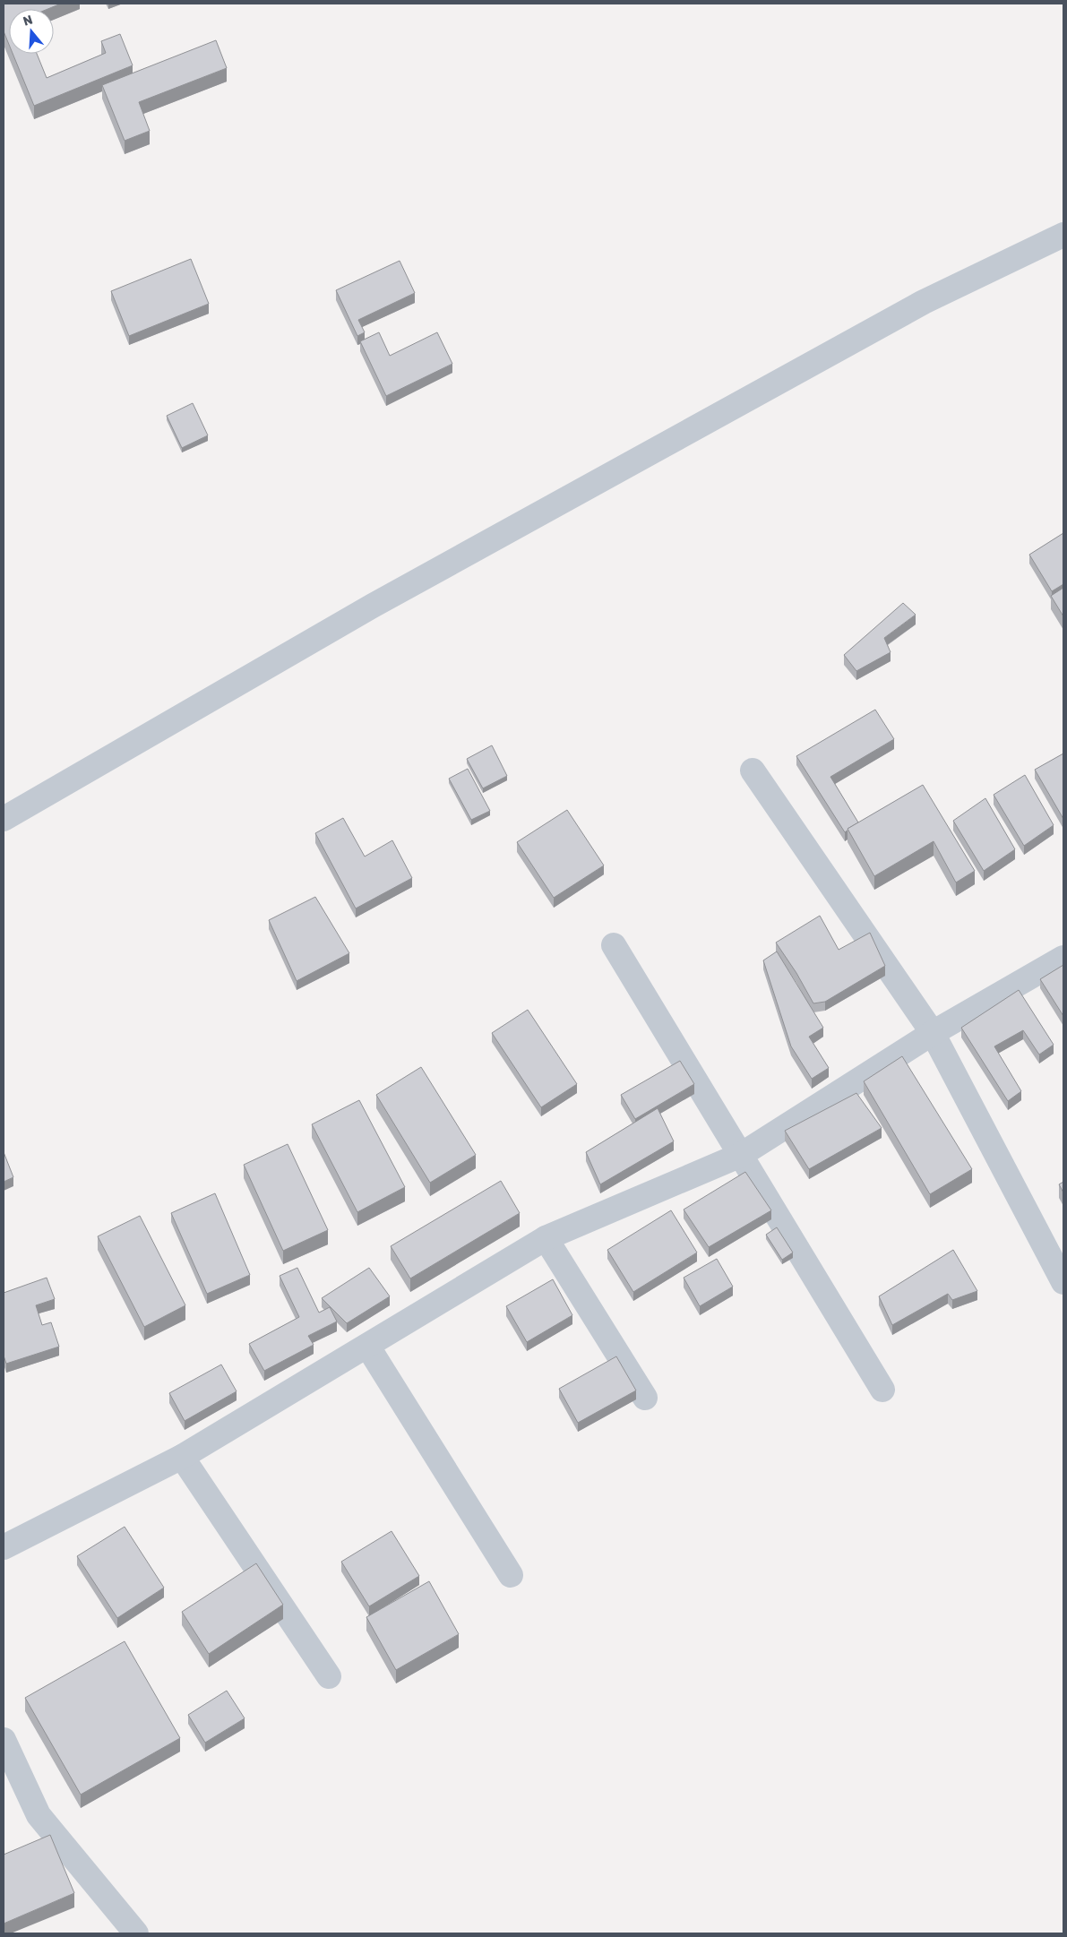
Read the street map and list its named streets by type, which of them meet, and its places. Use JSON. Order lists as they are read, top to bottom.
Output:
{
  "north": "top"
}
